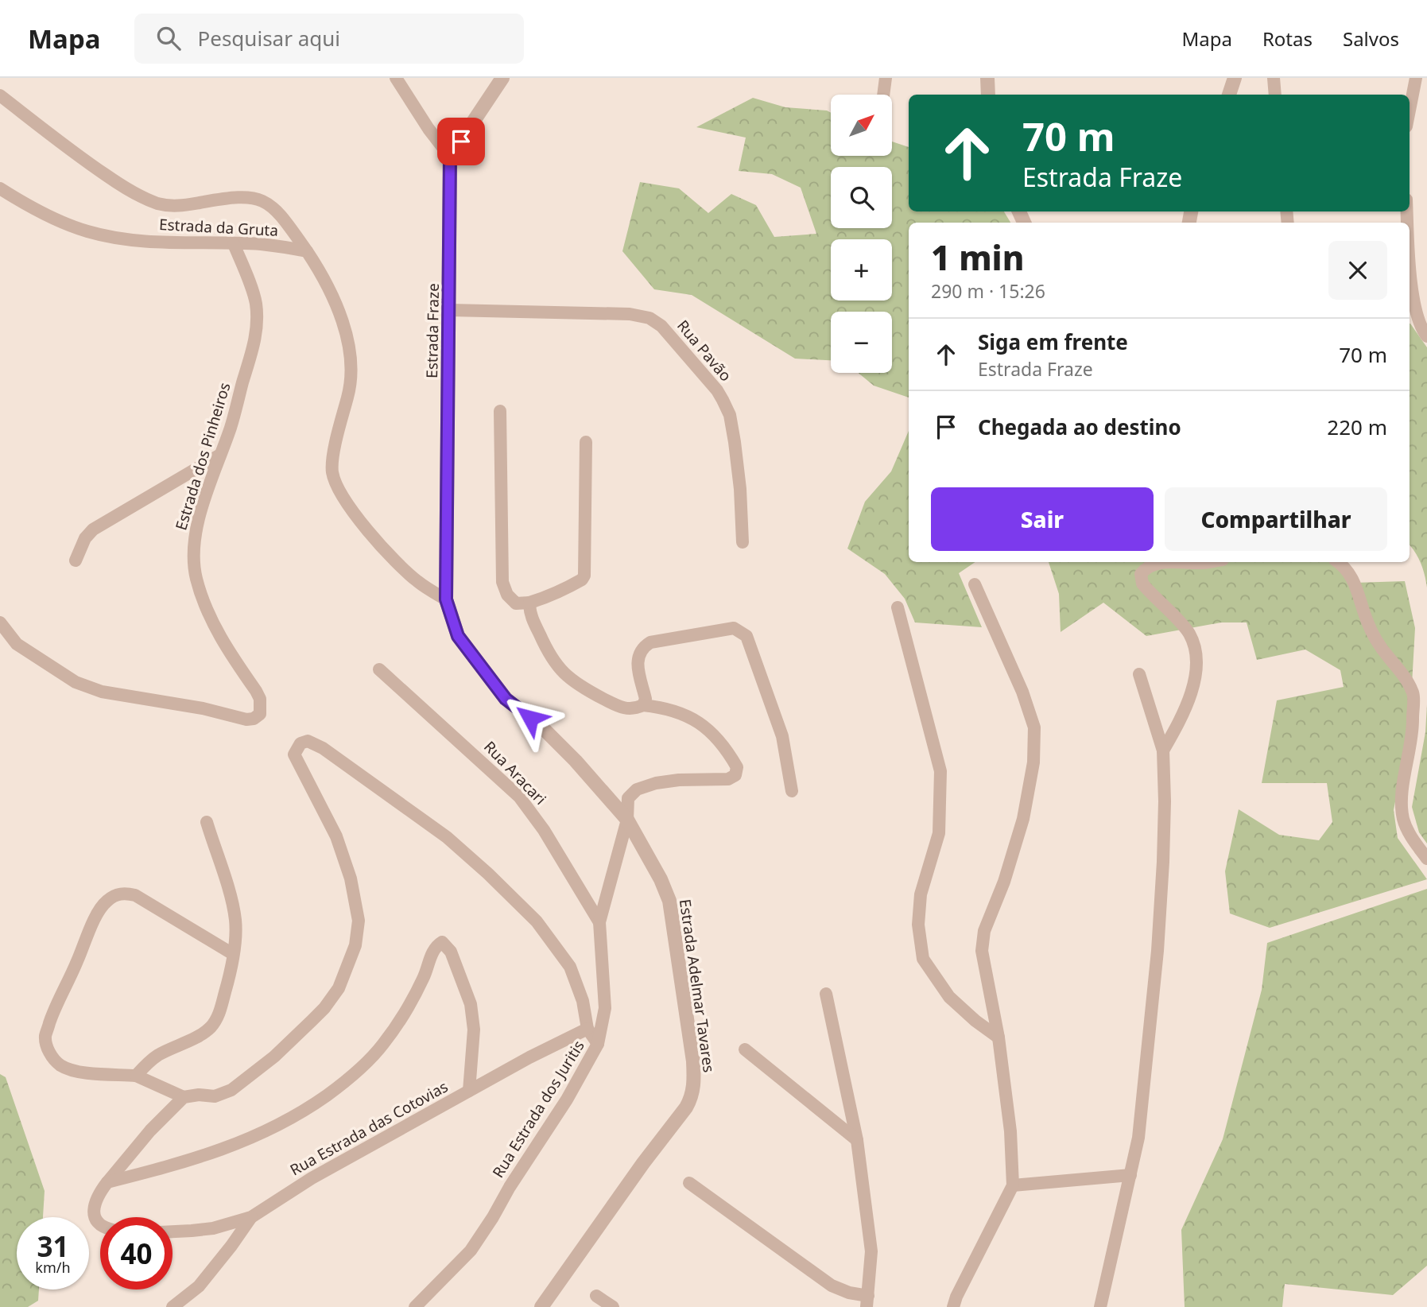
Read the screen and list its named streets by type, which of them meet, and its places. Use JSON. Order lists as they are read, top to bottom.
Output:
{
  "streets": {
    "street": [
      "Estrada da Gruta",
      "Estrada Fraze",
      "Rua Pavão",
      "Estrada dos Pinheiros",
      "Rua Aracari",
      "Estrada Adelmar Tavares",
      "Rua Estrada dos Juritis",
      "Rua Estrada das Cotovias"
    ]
  },
  "crossings": [
    ["Estrada da Gruta", "Estrada dos Pinheiros"],
    ["Estrada Fraze", "Rua Pavão"],
    ["Estrada Fraze", "Estrada Adelmar Tavares"],
    ["Rua Aracari", "Rua Estrada dos Juritis"],
    ["Estrada Adelmar Tavares", "Rua Estrada dos Juritis"]
  ],
  "north": "top right",
  "page": {
    "header": "Mapa",
    "search": "Pesquisar aqui",
    "nav": ["Mapa", "Rotas", "Salvos"],
    "map_buttons": ["+", "−"],
    "turn": ["70 m", "Estrada Fraze"],
    "heading": ["1 min", "290 m · 15:26"],
    "list": [
      {
        "name": "Siga em frente",
        "note": "Estrada Fraze",
        "value": "70 m"
      },
      {
        "name": "Chegada ao destino",
        "value": "220 m"
      }
    ],
    "buttons": ["Sair", "Compartilhar"],
    "speed": "31 km/h",
    "limit": "40"
  }
}
